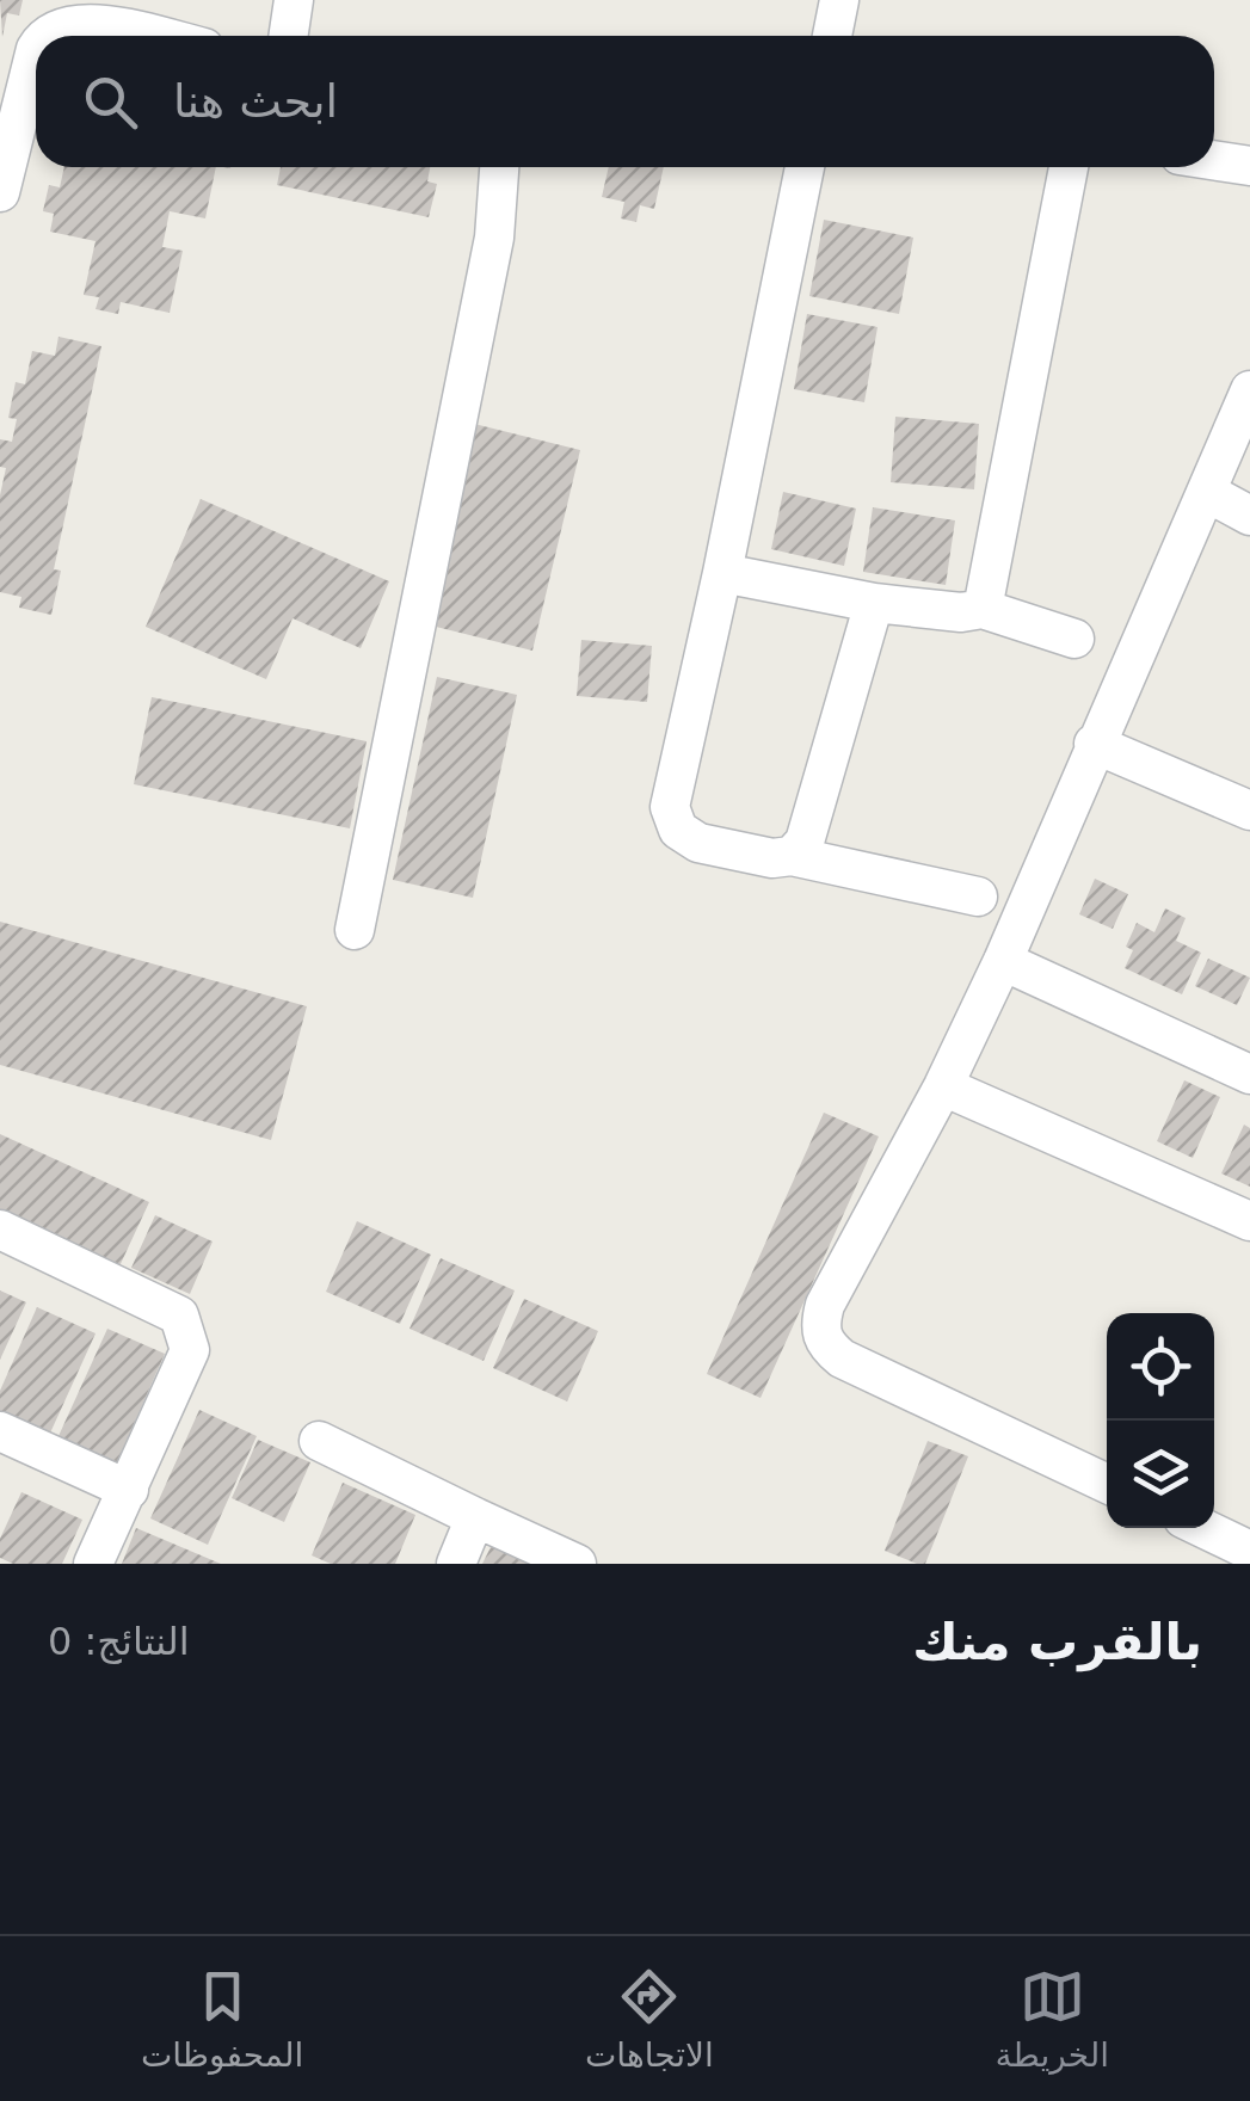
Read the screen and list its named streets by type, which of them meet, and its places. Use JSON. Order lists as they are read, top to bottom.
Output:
{
  "page": {
    "search": "ابحث هنا",
    "heading": ["بالقرب منك", "النتائج: 0"],
    "nav": ["الخريطة", "الاتجاهات", "المحفوظات"]
  }
}
